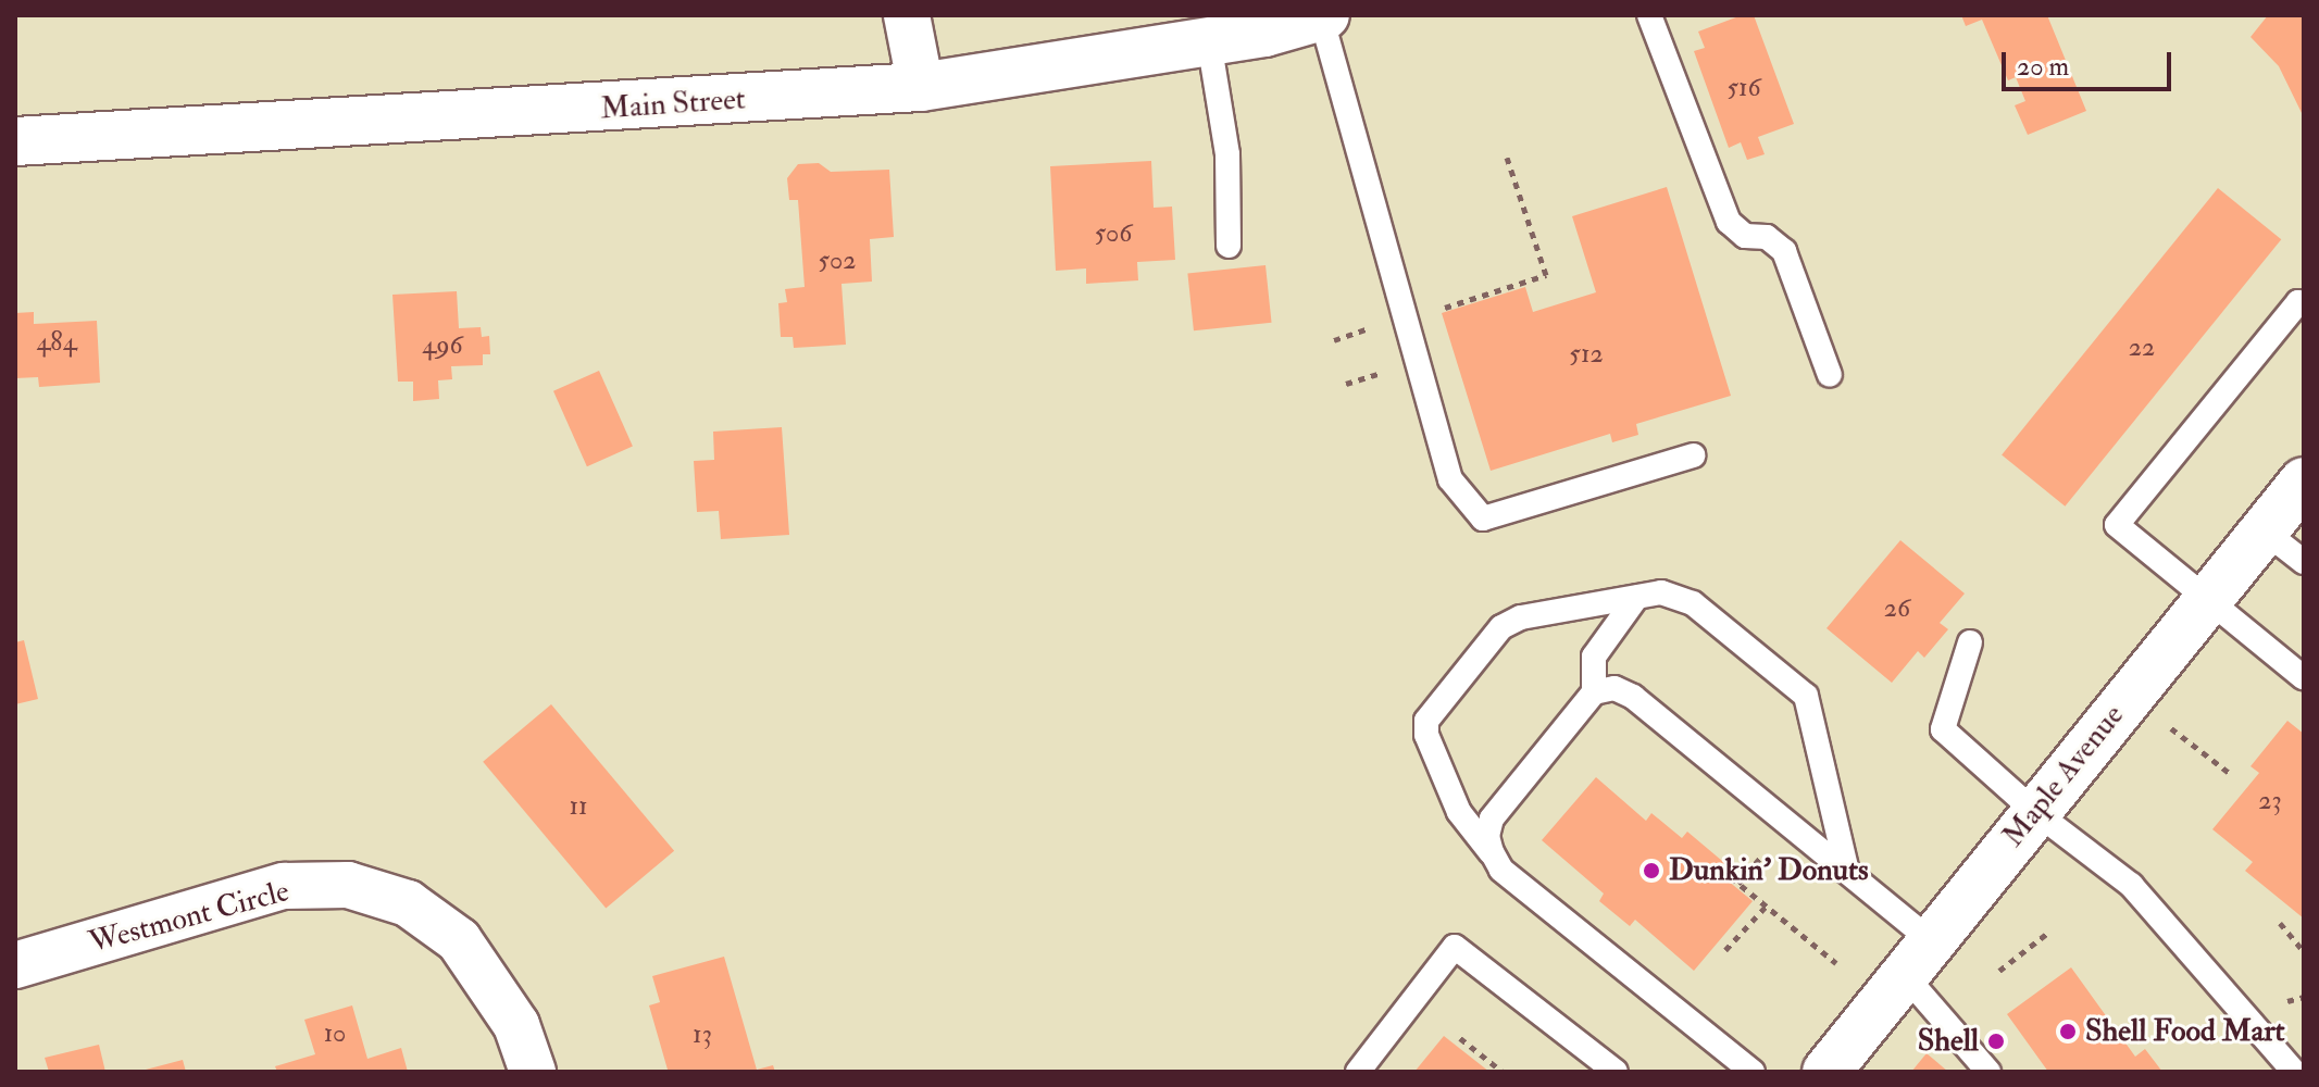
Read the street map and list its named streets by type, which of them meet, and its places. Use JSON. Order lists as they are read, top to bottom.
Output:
{
  "streets": {
    "main road": ["Main Street", "Maple Avenue"],
    "street": ["Westmont Circle"]
  },
  "places": ["Dunkin' Donuts", "Shell Food Mart", "Shell"],
  "house_numbers": [
    "516",
    "506",
    "502",
    "484",
    "496",
    "22",
    "512",
    "26",
    "23",
    "11",
    "10",
    "13"
  ],
  "scale_bar": "20 m"
}
